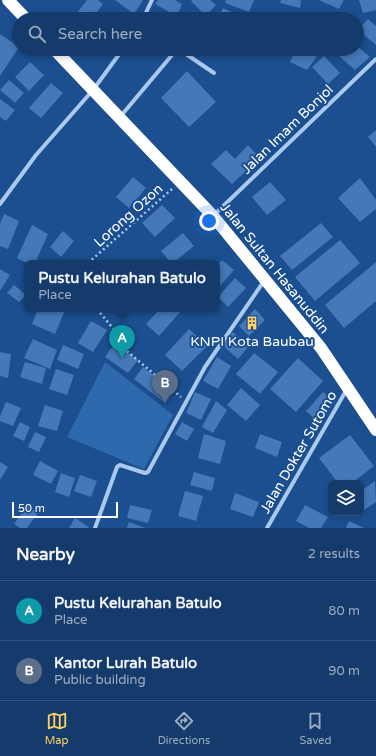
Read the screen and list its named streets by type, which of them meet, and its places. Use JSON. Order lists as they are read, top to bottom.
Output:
{
  "streets": {
    "highway": ["Jalan Sultan Hasanuddin"],
    "street": ["Jalan Imam Bonjol", "Jalan Dokter Sutomo"],
    "path": ["Lorong Ozon"]
  },
  "crossings": [
    ["Jalan Imam Bonjol", "Jalan Sultan Hasanuddin"],
    ["Lorong Ozon", "Jalan Sultan Hasanuddin"],
    ["Jalan Sultan Hasanuddin", "Jalan Dokter Sutomo"]
  ],
  "places": {
    "building": ["KNPI Kota Baubau"]
  },
  "scale_bar": "50 m",
  "page": {
    "search": "Search here",
    "popup": ["Pustu Kelurahan Batulo", "Place"],
    "pins": ["A", "B"],
    "scale": "50 m",
    "heading": ["Nearby", "2 results"],
    "list": [
      {
        "mark": "A",
        "name": "Pustu Kelurahan Batulo",
        "note": "Place",
        "value": "80 m"
      },
      {
        "mark": "B",
        "name": "Kantor Lurah Batulo",
        "note": "Public building",
        "value": "90 m"
      }
    ],
    "nav": ["Map", "Directions", "Saved"]
  }
}
